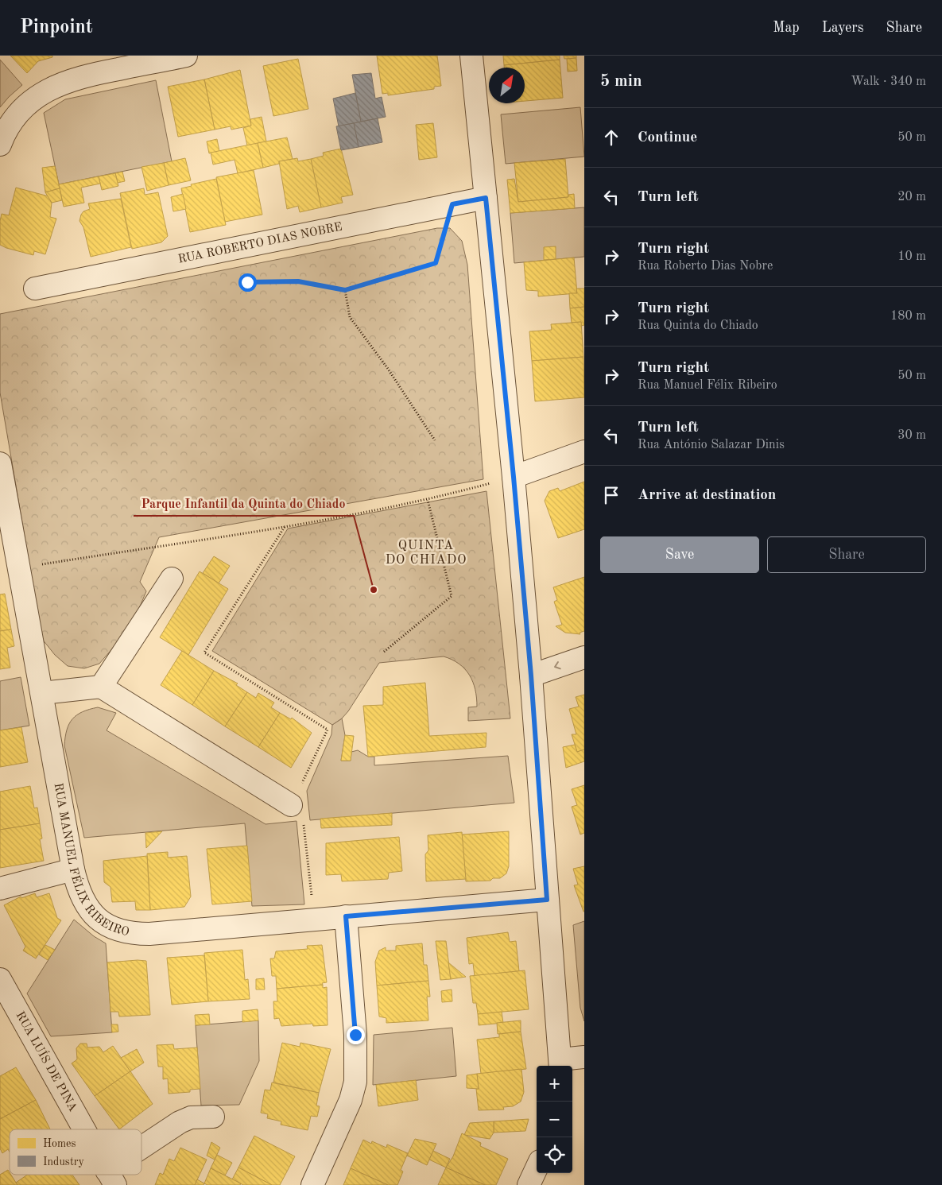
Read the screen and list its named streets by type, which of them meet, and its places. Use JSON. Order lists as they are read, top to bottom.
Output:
{
  "streets": {
    "street": ["RUA ROBERTO DIAS NOBRE", "RUA MANUEL FÉLIX RIBEIRO", "RUA LUÍS DE PINA"]
  },
  "districts": ["QUINTA DO CHIADO"],
  "places": ["Parque Infantil da Quinta do Chiado"],
  "legend": ["Homes", "Industry"],
  "north": "top right",
  "page": {
    "header": "Pinpoint",
    "nav": ["Map", "Layers", "Share"],
    "heading": ["5 min", "Walk · 340 m"],
    "list": [
      ["Continue", "50 m"],
      ["Turn left", "20 m"],
      ["Turn right", "Rua Roberto Dias Nobre", "10 m"],
      ["Turn right", "Rua Quinta do Chiado", "180 m"],
      ["Turn right", "Rua Manuel Félix Ribeiro", "50 m"],
      ["Turn left", "Rua António Salazar Dinis", "30 m"],
      "Arrive at destination"
    ],
    "buttons": ["Save", "Share"],
    "map_buttons": ["+", "−"]
  }
}
